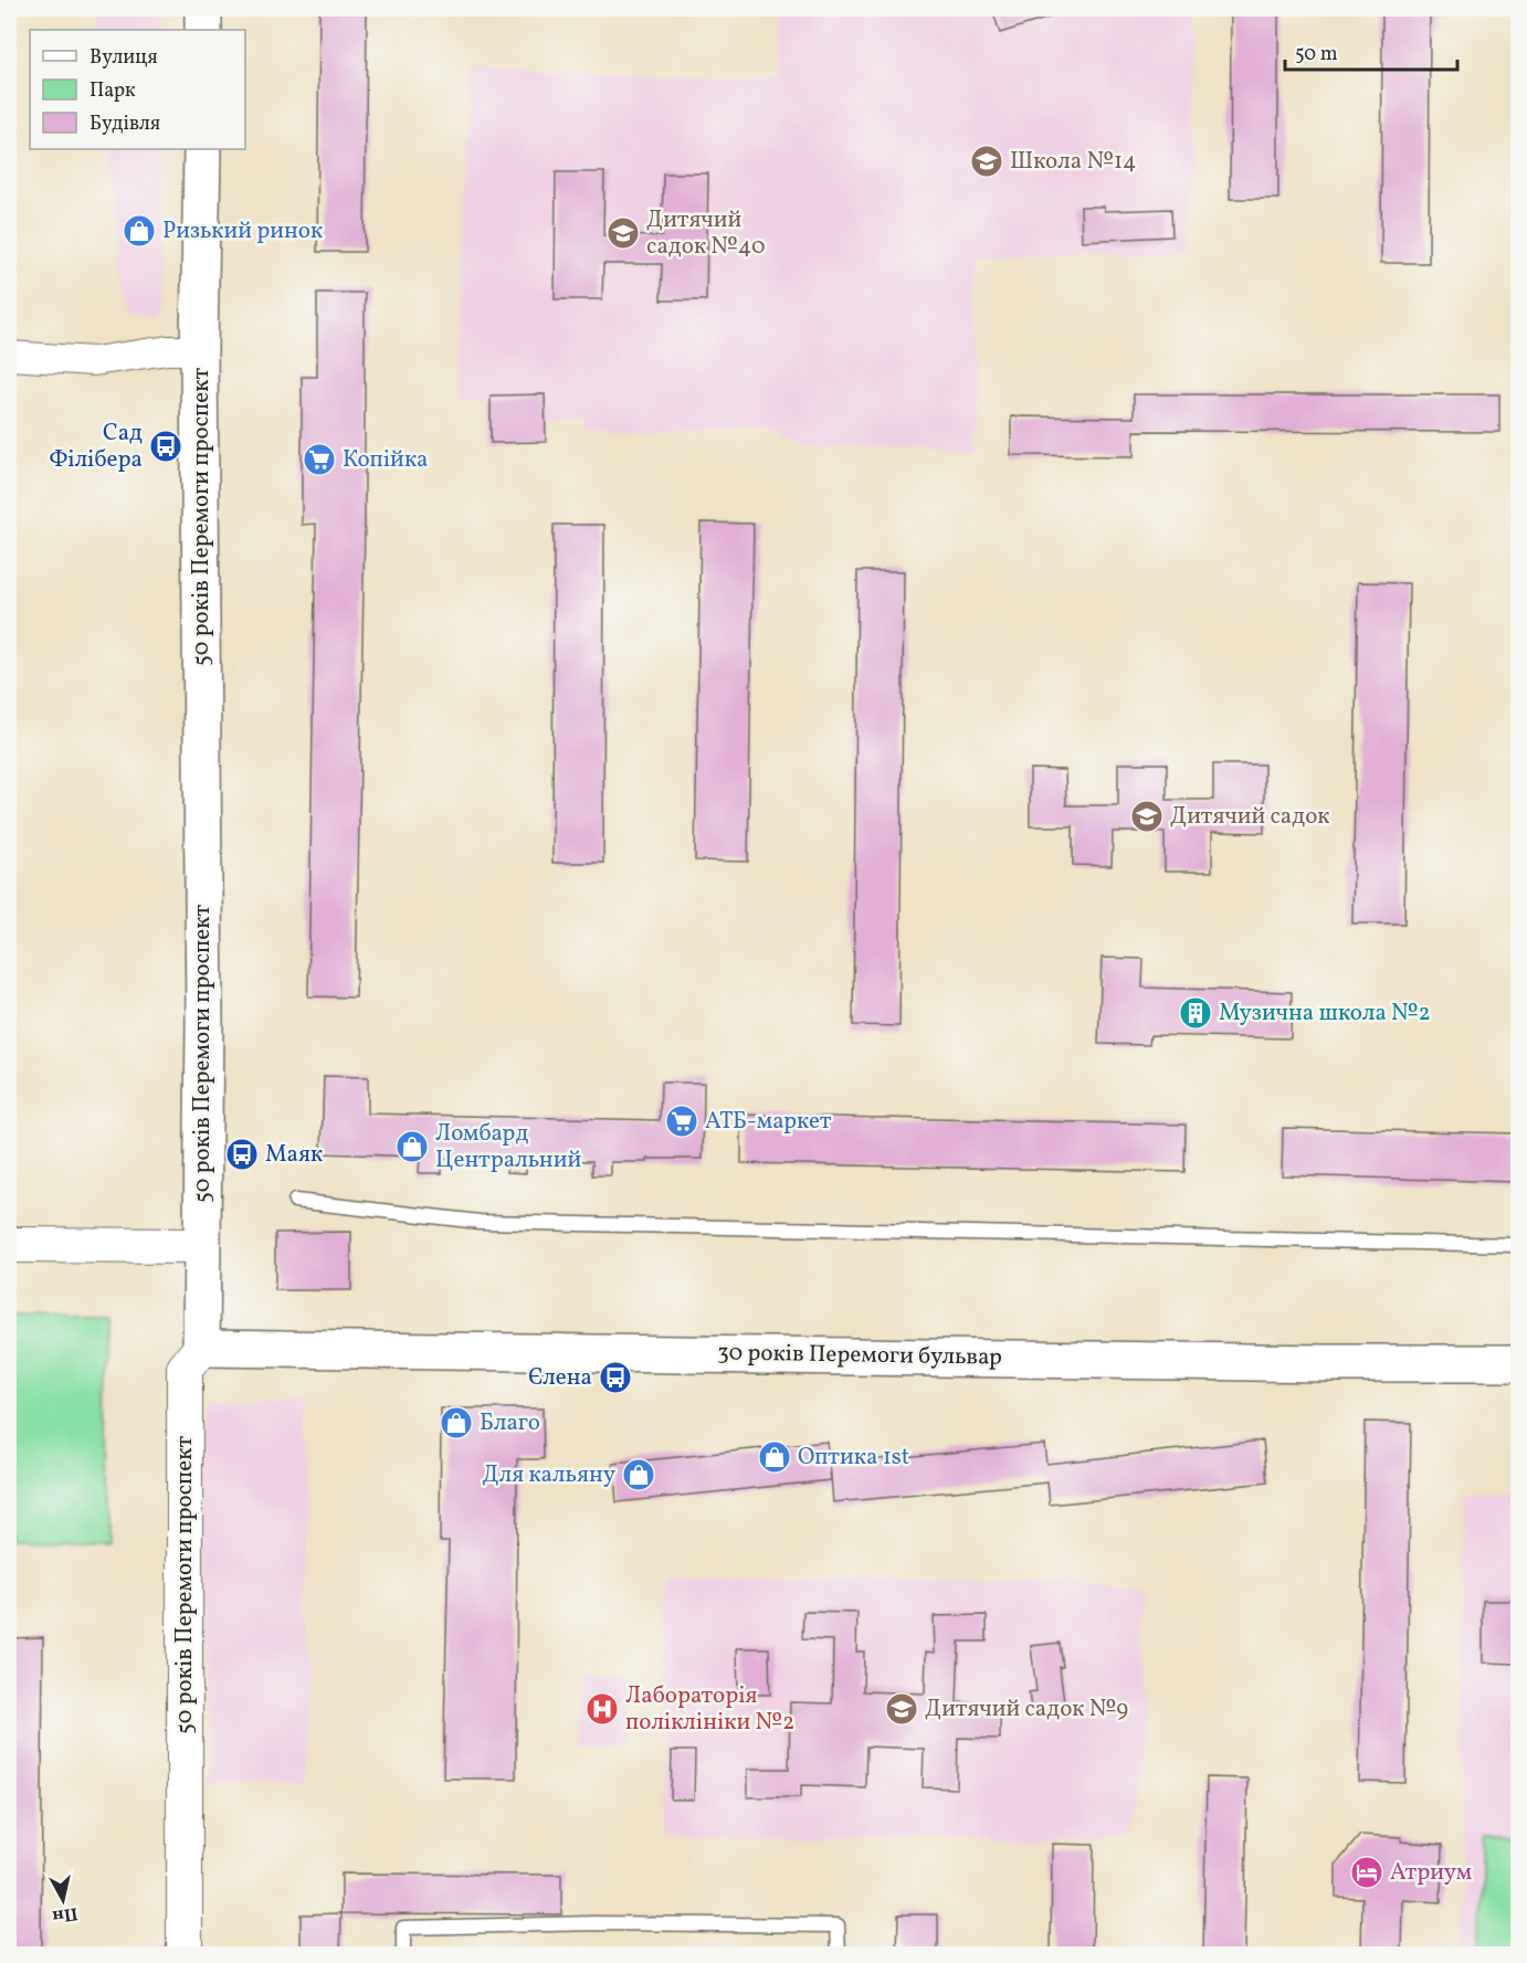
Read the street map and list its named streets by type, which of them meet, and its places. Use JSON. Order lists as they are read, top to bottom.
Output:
{
  "streets": {
    "main road": ["50 років Перемоги проспект", "30 років Перемоги бульвар"]
  },
  "crossings": [
    ["50 років Перемоги проспект", "30 років Перемоги бульвар"]
  ],
  "places": {
    "school or university": [
      "Школа №14",
      "Дитячий садок №40",
      "Дитячий садок",
      "Дитячий садок №9"
    ],
    "shop": [
      "Ризький ринок",
      "Ломбард Центральний",
      "Благо",
      "Оптика 1st",
      "Для кальяну"
    ],
    "bus stop": ["Сад Філібера", "Маяк", "Єлена"],
    "supermarket": ["Копійка", "АТБ-маркет"],
    "building": ["Музична школа №2"],
    "hospital": ["Лабораторія поліклініки №2"],
    "hotel": ["Атриум"]
  },
  "legend": ["Вулиця", "Парк", "Будівля"],
  "scale_bar": "50 m",
  "north": "bottom"
}
